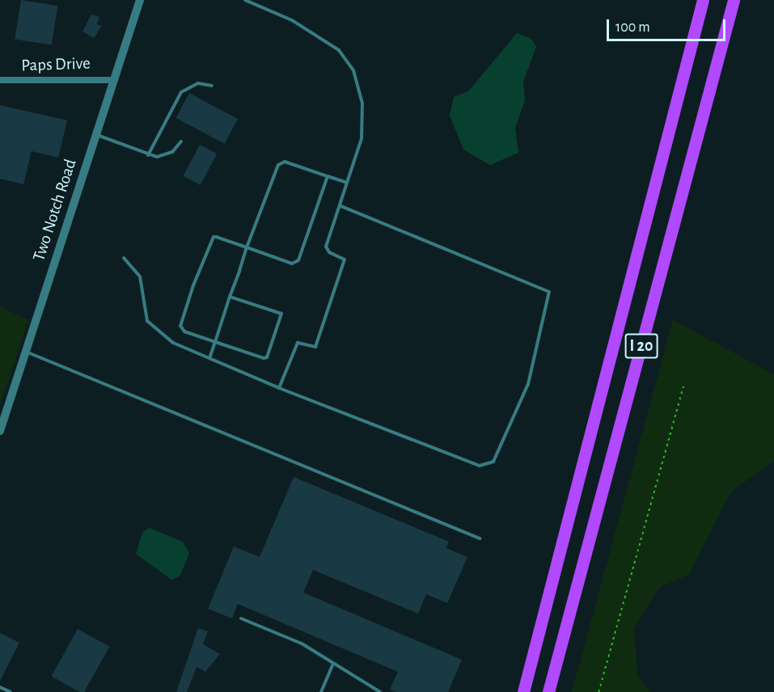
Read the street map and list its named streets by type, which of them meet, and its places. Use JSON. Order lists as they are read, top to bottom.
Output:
{
  "streets": {
    "highway": ["I 20"],
    "street": ["Paps Drive", "Two Notch Road"]
  },
  "crossings": [
    ["Paps Drive", "Two Notch Road"]
  ],
  "scale_bar": "100 m"
}
